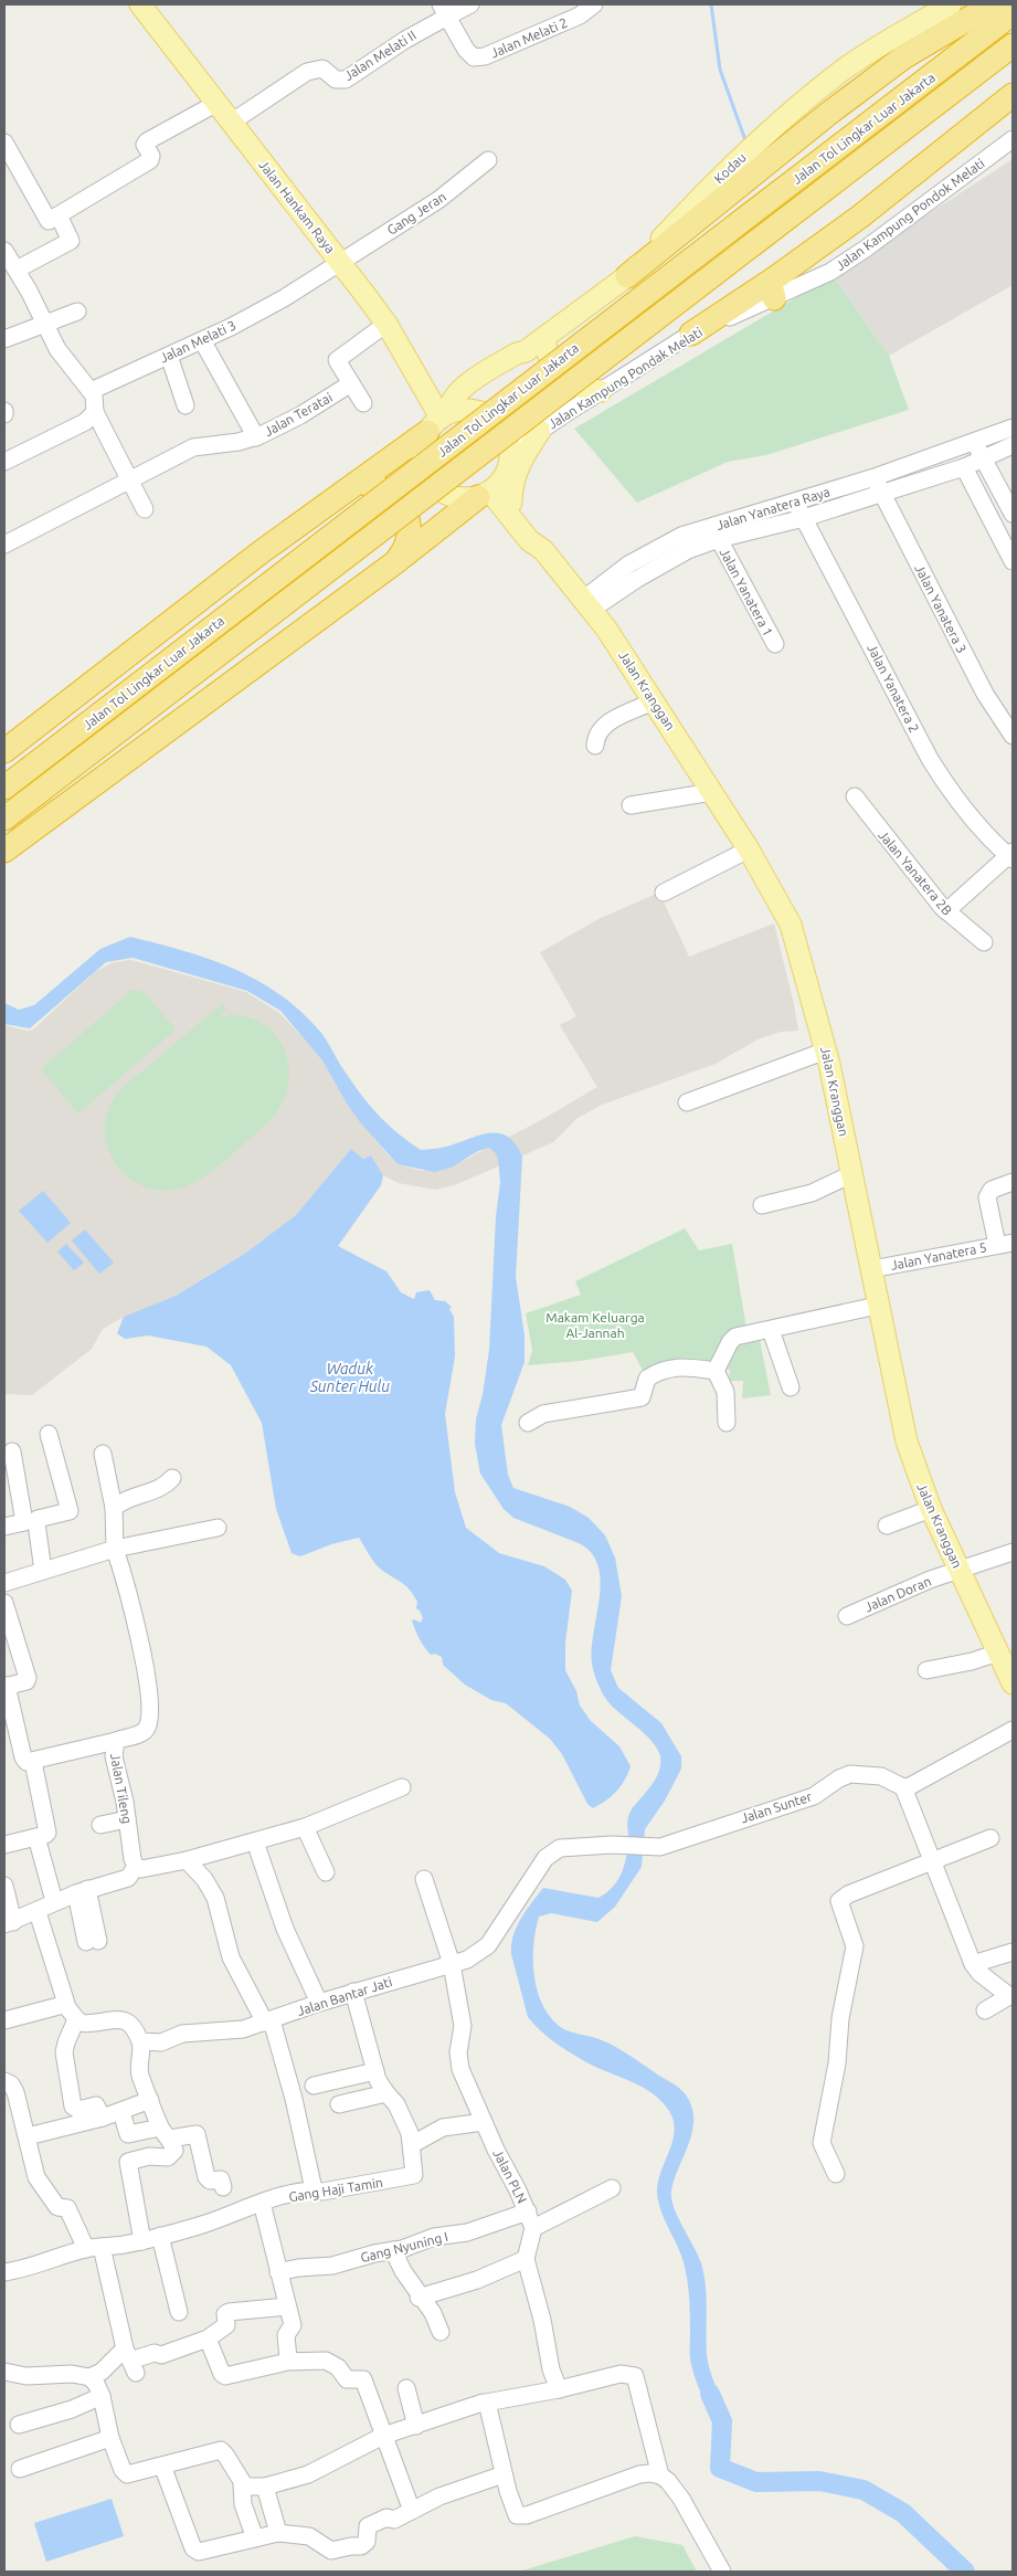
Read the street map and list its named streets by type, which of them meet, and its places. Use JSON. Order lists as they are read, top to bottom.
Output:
{
  "streets": {
    "highway": ["Jalan Tol Lingkar Luar Jakarta"],
    "main road": ["Kodau", "Jalan Hankam Raya", "Jalan Kranggan"],
    "street": [
      "Jalan Melati 2",
      "Jalan Melati II",
      "Gang Jeran",
      "Jalan Kampung Pondok Melati",
      "Jalan Melati 3",
      "Jalan Kampung Pondak Melati",
      "Jalan Teratai",
      "Jalan Yanatera Raya",
      "Jalan Yanatera 1",
      "Jalan Yanatera 3",
      "Jalan Yanatera 2",
      "Jalan Yanatera 2B",
      "Jalan Yanatera 5",
      "Jalan Doran",
      "Jalan Tileng",
      "Jalan Sunter",
      "Jalan Bantar Jati",
      "Jalan PLN",
      "Gang Haji Tamin",
      "Gang Nyuning I"
    ]
  },
  "crossings": [
    ["Jalan Melati 2", "Jalan Melati II"],
    ["Jalan Melati II", "Jalan Hankam Raya"],
    ["Kodau", "Jalan Hankam Raya"],
    ["Kodau", "Jalan Kampung Pondak Melati"],
    ["Kodau", "Jalan Kranggan"],
    ["Jalan Hankam Raya", "Gang Jeran"],
    ["Jalan Hankam Raya", "Jalan Melati 3"],
    ["Jalan Hankam Raya", "Jalan Kampung Pondak Melati"],
    ["Jalan Hankam Raya", "Jalan Kranggan"],
    ["Gang Jeran", "Jalan Melati 3"],
    ["Jalan Kampung Pondak Melati", "Jalan Kranggan"],
    ["Jalan Yanatera Raya", "Jalan Yanatera 1"],
    ["Jalan Yanatera Raya", "Jalan Yanatera 3"],
    ["Jalan Yanatera Raya", "Jalan Yanatera 2"],
    ["Jalan Yanatera Raya", "Jalan Kranggan"],
    ["Jalan Kranggan", "Jalan Yanatera 5"],
    ["Jalan Kranggan", "Jalan Doran"],
    ["Jalan Sunter", "Jalan Bantar Jati"],
    ["Jalan Bantar Jati", "Jalan PLN"],
    ["Jalan Bantar Jati", "Gang Haji Tamin"],
    ["Jalan PLN", "Gang Nyuning I"]
  ],
  "water": ["Waduk Sunter Hulu"],
  "parks": ["Makam Keluarga Al-Jannah"]
}
